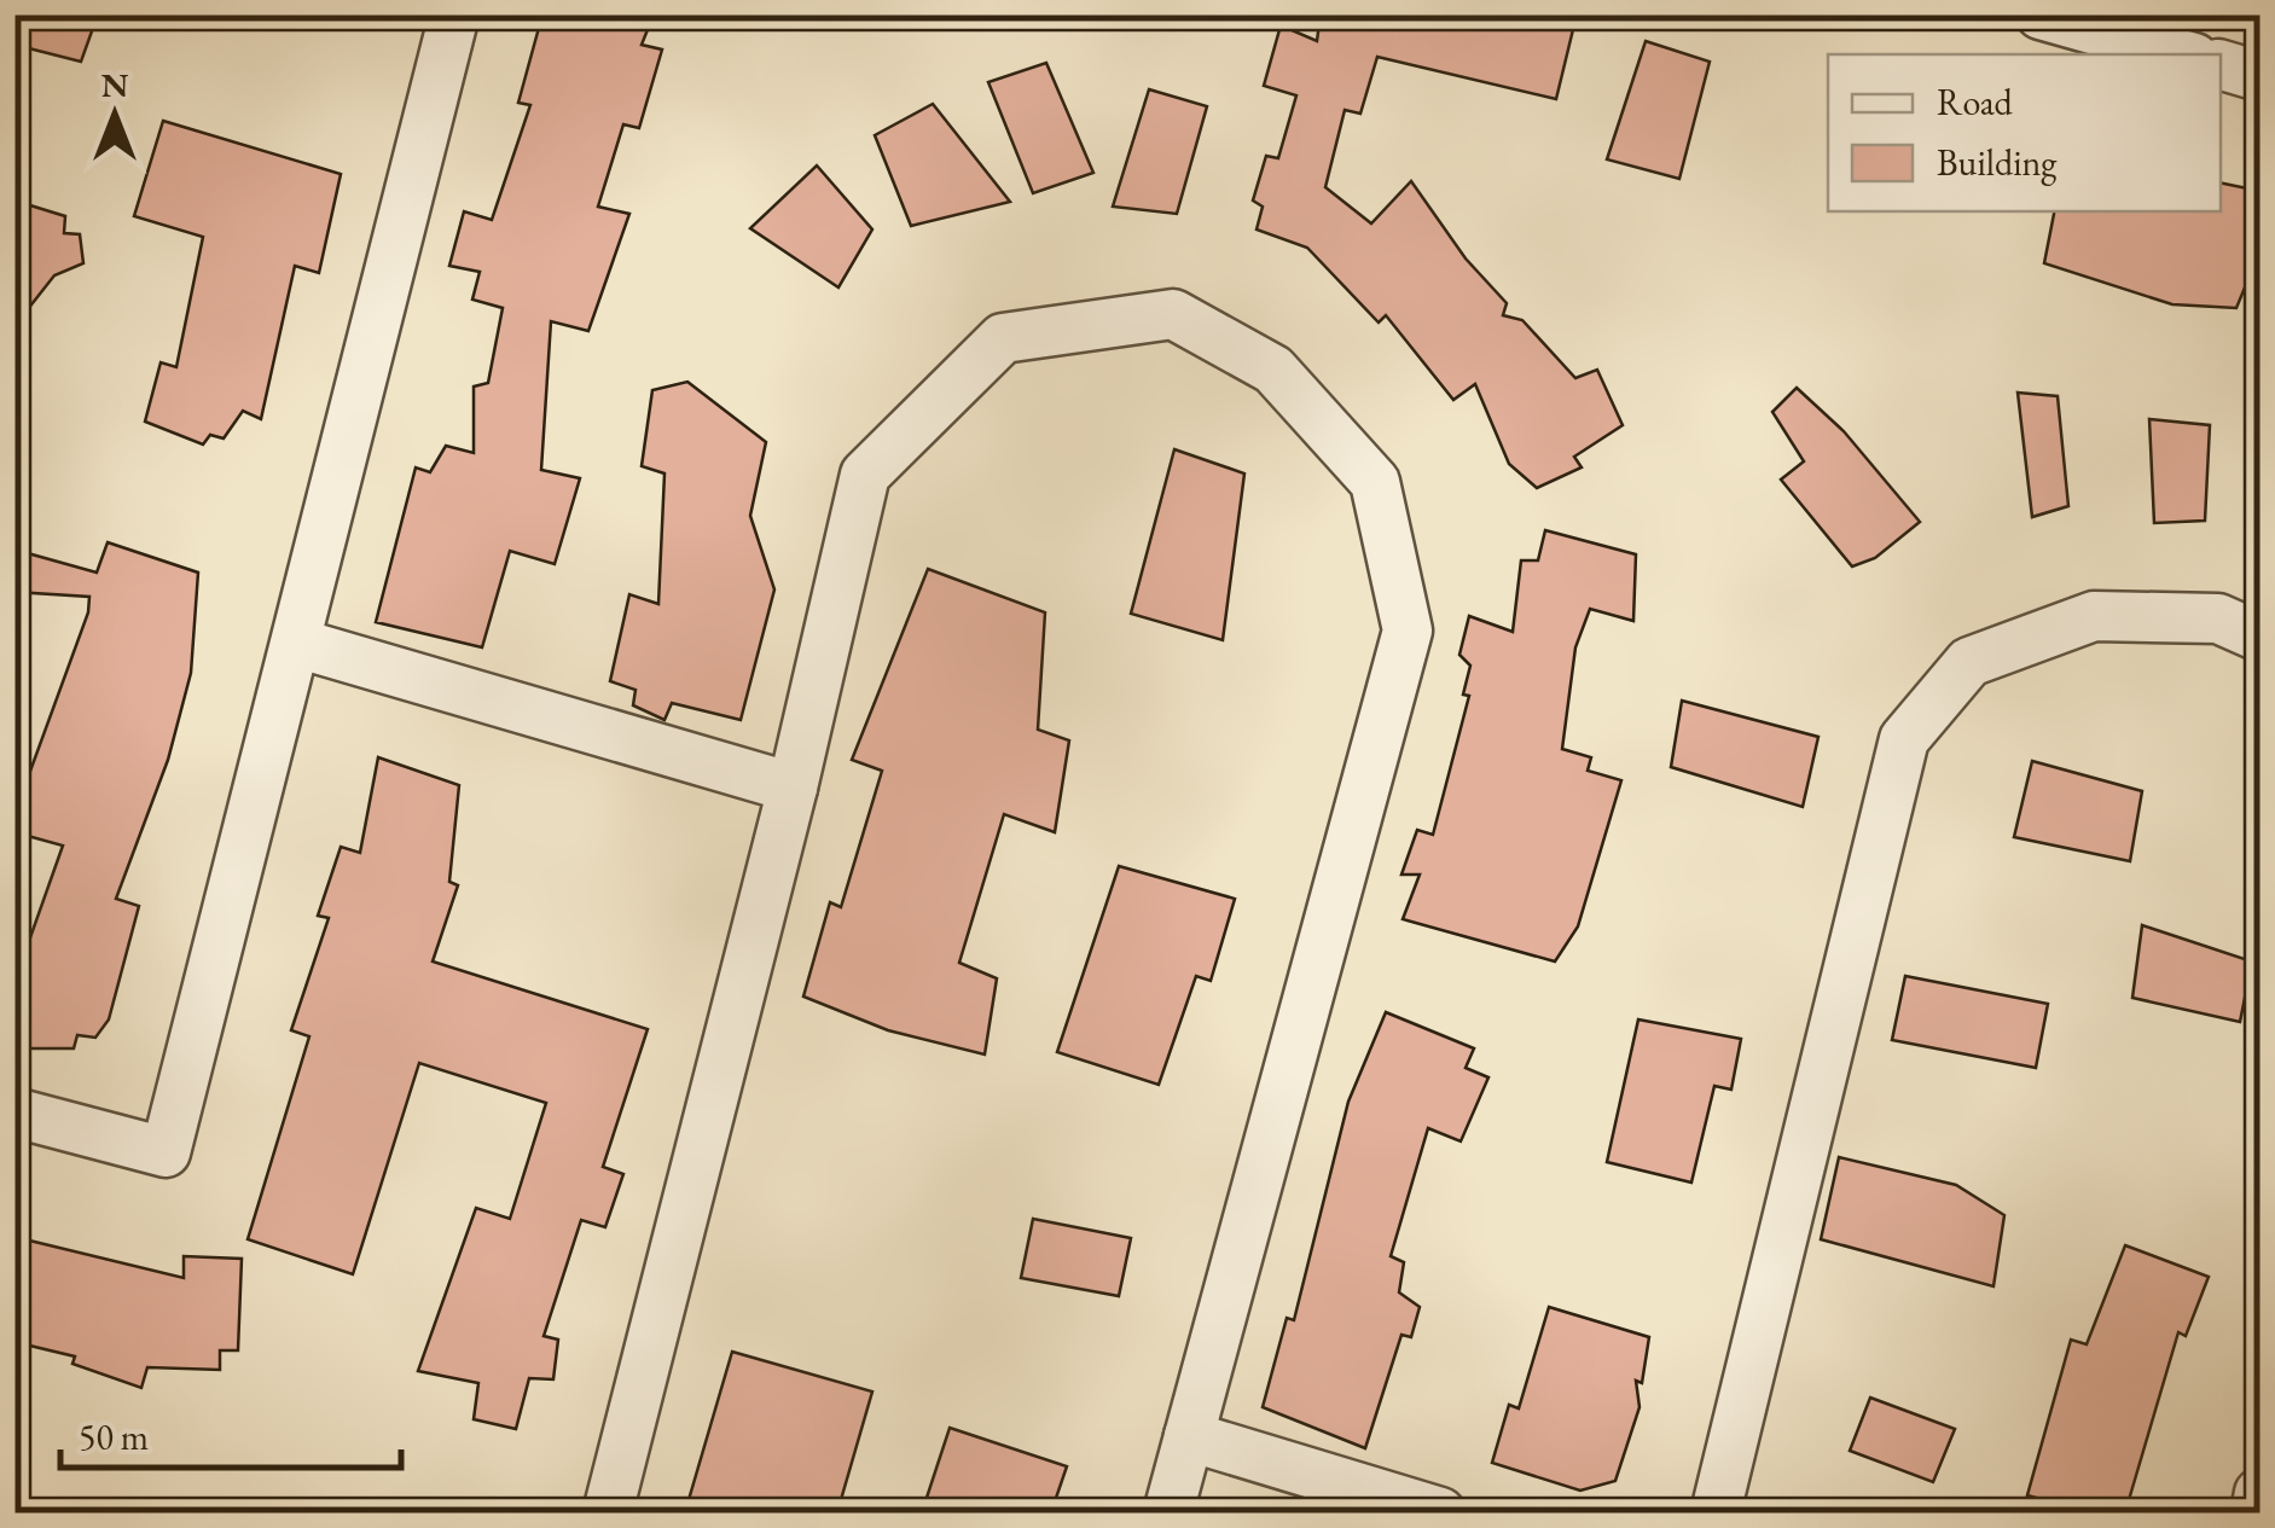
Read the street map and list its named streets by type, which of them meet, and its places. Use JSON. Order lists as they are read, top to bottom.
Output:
{
  "legend": ["Road", "Building"],
  "scale_bar": "50 m",
  "north": "top"
}
